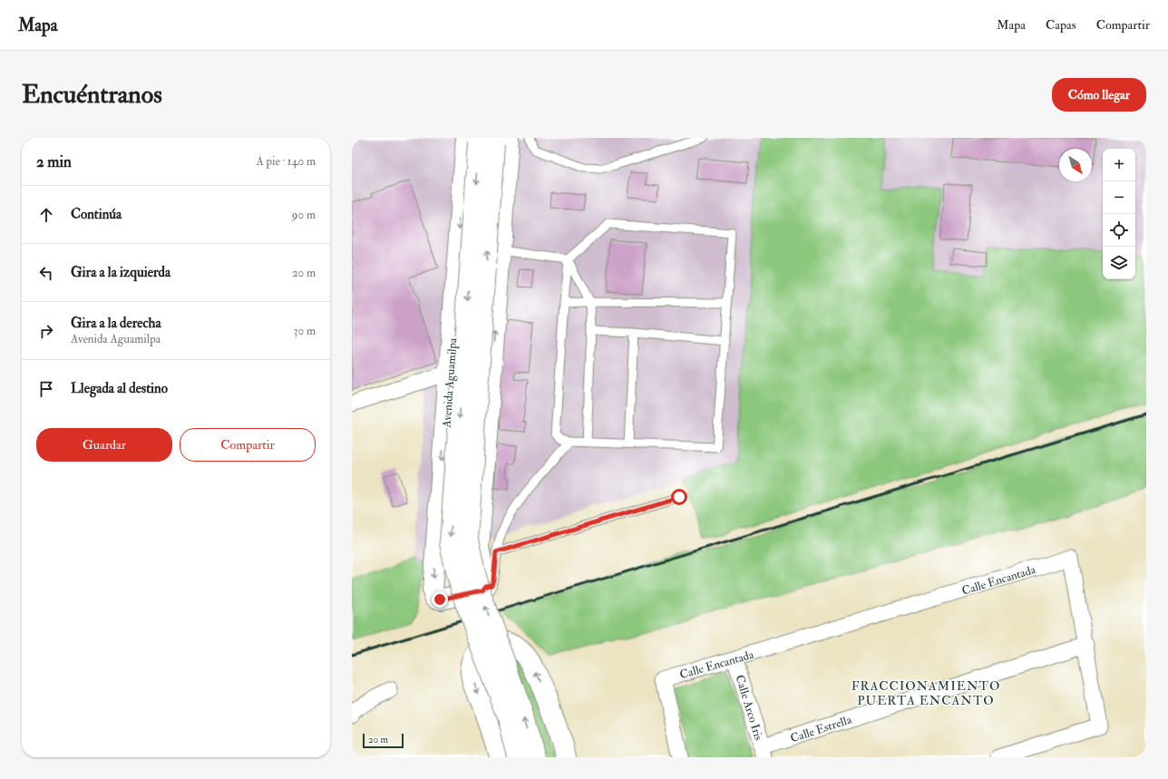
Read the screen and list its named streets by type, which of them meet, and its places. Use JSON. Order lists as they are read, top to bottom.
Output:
{
  "streets": {
    "main road": ["Avenida Aguamilpa"],
    "street": ["Calle Encantada", "Calle Arco Iris", "Calle Estrella"]
  },
  "crossings": [
    ["Calle Encantada", "Calle Arco Iris"],
    ["Calle Encantada", "Calle Estrella"],
    ["Calle Arco Iris", "Calle Estrella"]
  ],
  "districts": ["FRACCIONAMIENTO PUERTA ENCANTO"],
  "scale_bar": "20 m",
  "north": "bottom right",
  "page": {
    "header": "Mapa",
    "nav": ["Mapa", "Capas", "Compartir"],
    "buttons": [
      "Cómo llegar",
      ["Guardar", "Compartir"]
    ],
    "title": "Encuéntranos",
    "heading": ["2 min", "A pie · 140 m"],
    "map_buttons": ["+", "−"],
    "list": [
      ["Continúa", "90 m"],
      ["Gira a la izquierda", "20 m"],
      ["Gira a la derecha", "Avenida Aguamilpa", "30 m"],
      "Llegada al destino"
    ],
    "scale": "20 m"
  }
}
